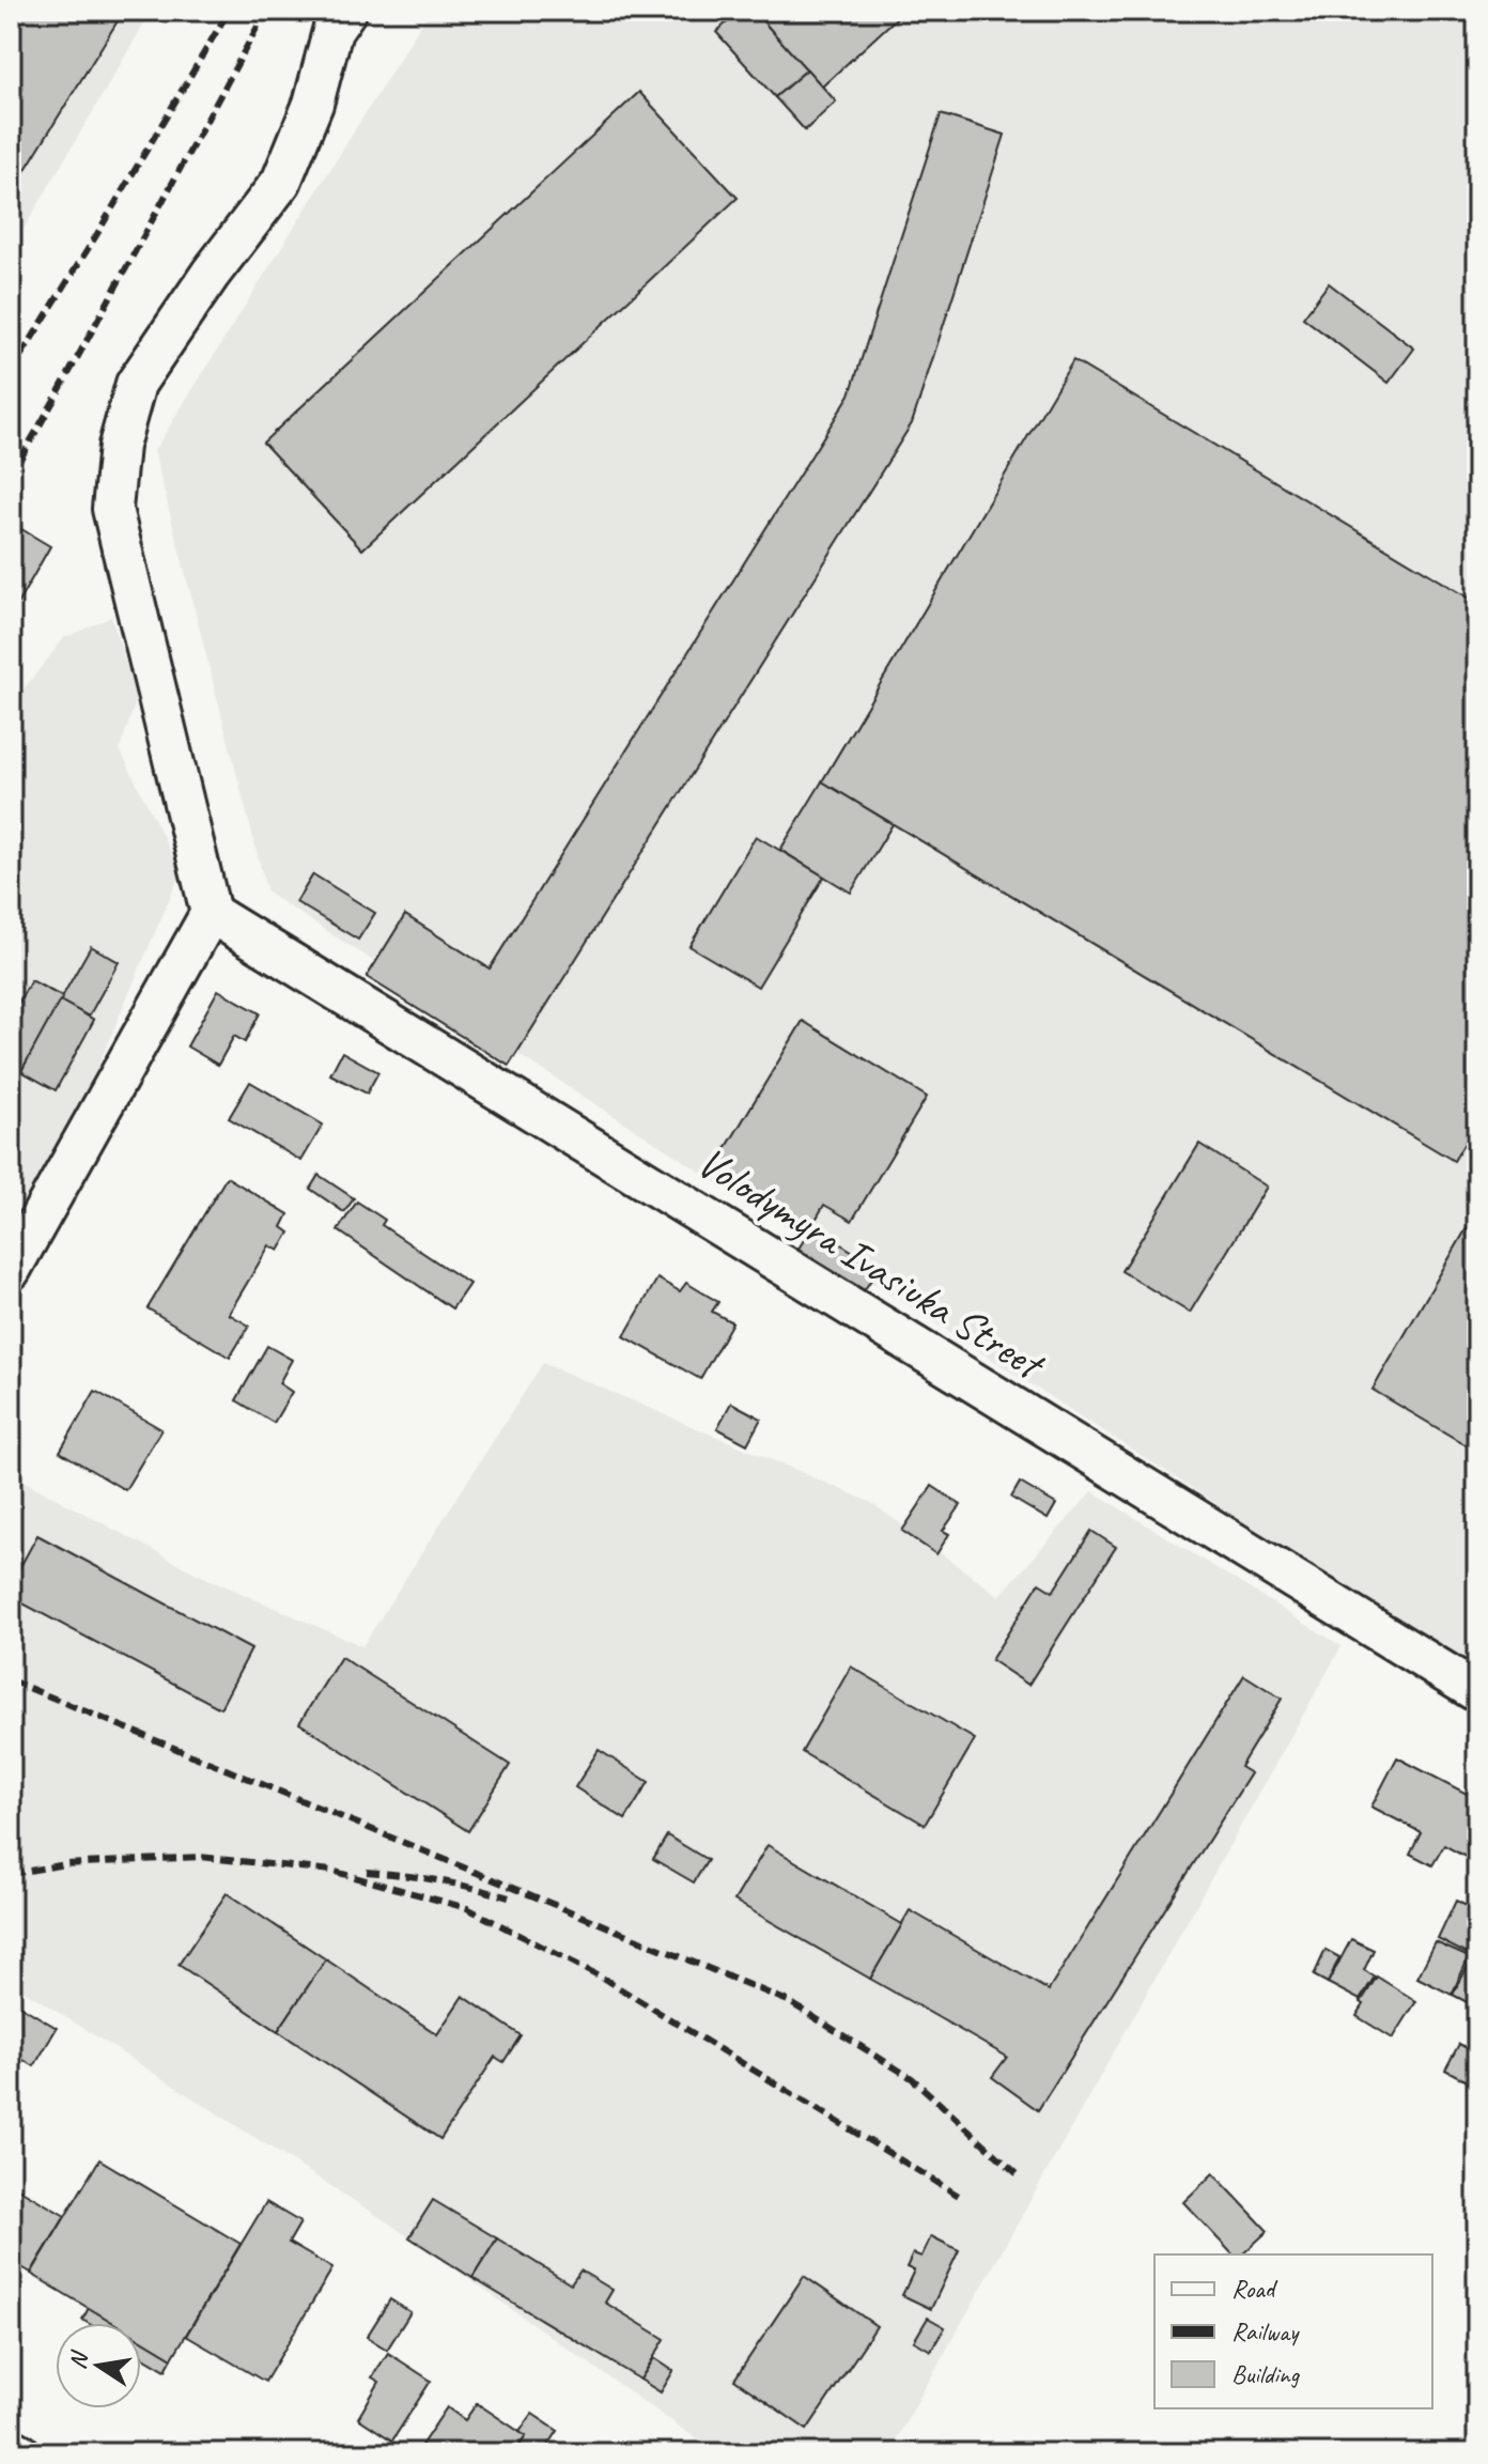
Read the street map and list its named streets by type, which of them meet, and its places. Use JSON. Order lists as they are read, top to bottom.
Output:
{
  "streets": {
    "street": ["Volodymyra Ivasiuka Street"]
  },
  "legend": ["Road", "Railway", "Building"],
  "north": "left"
}
